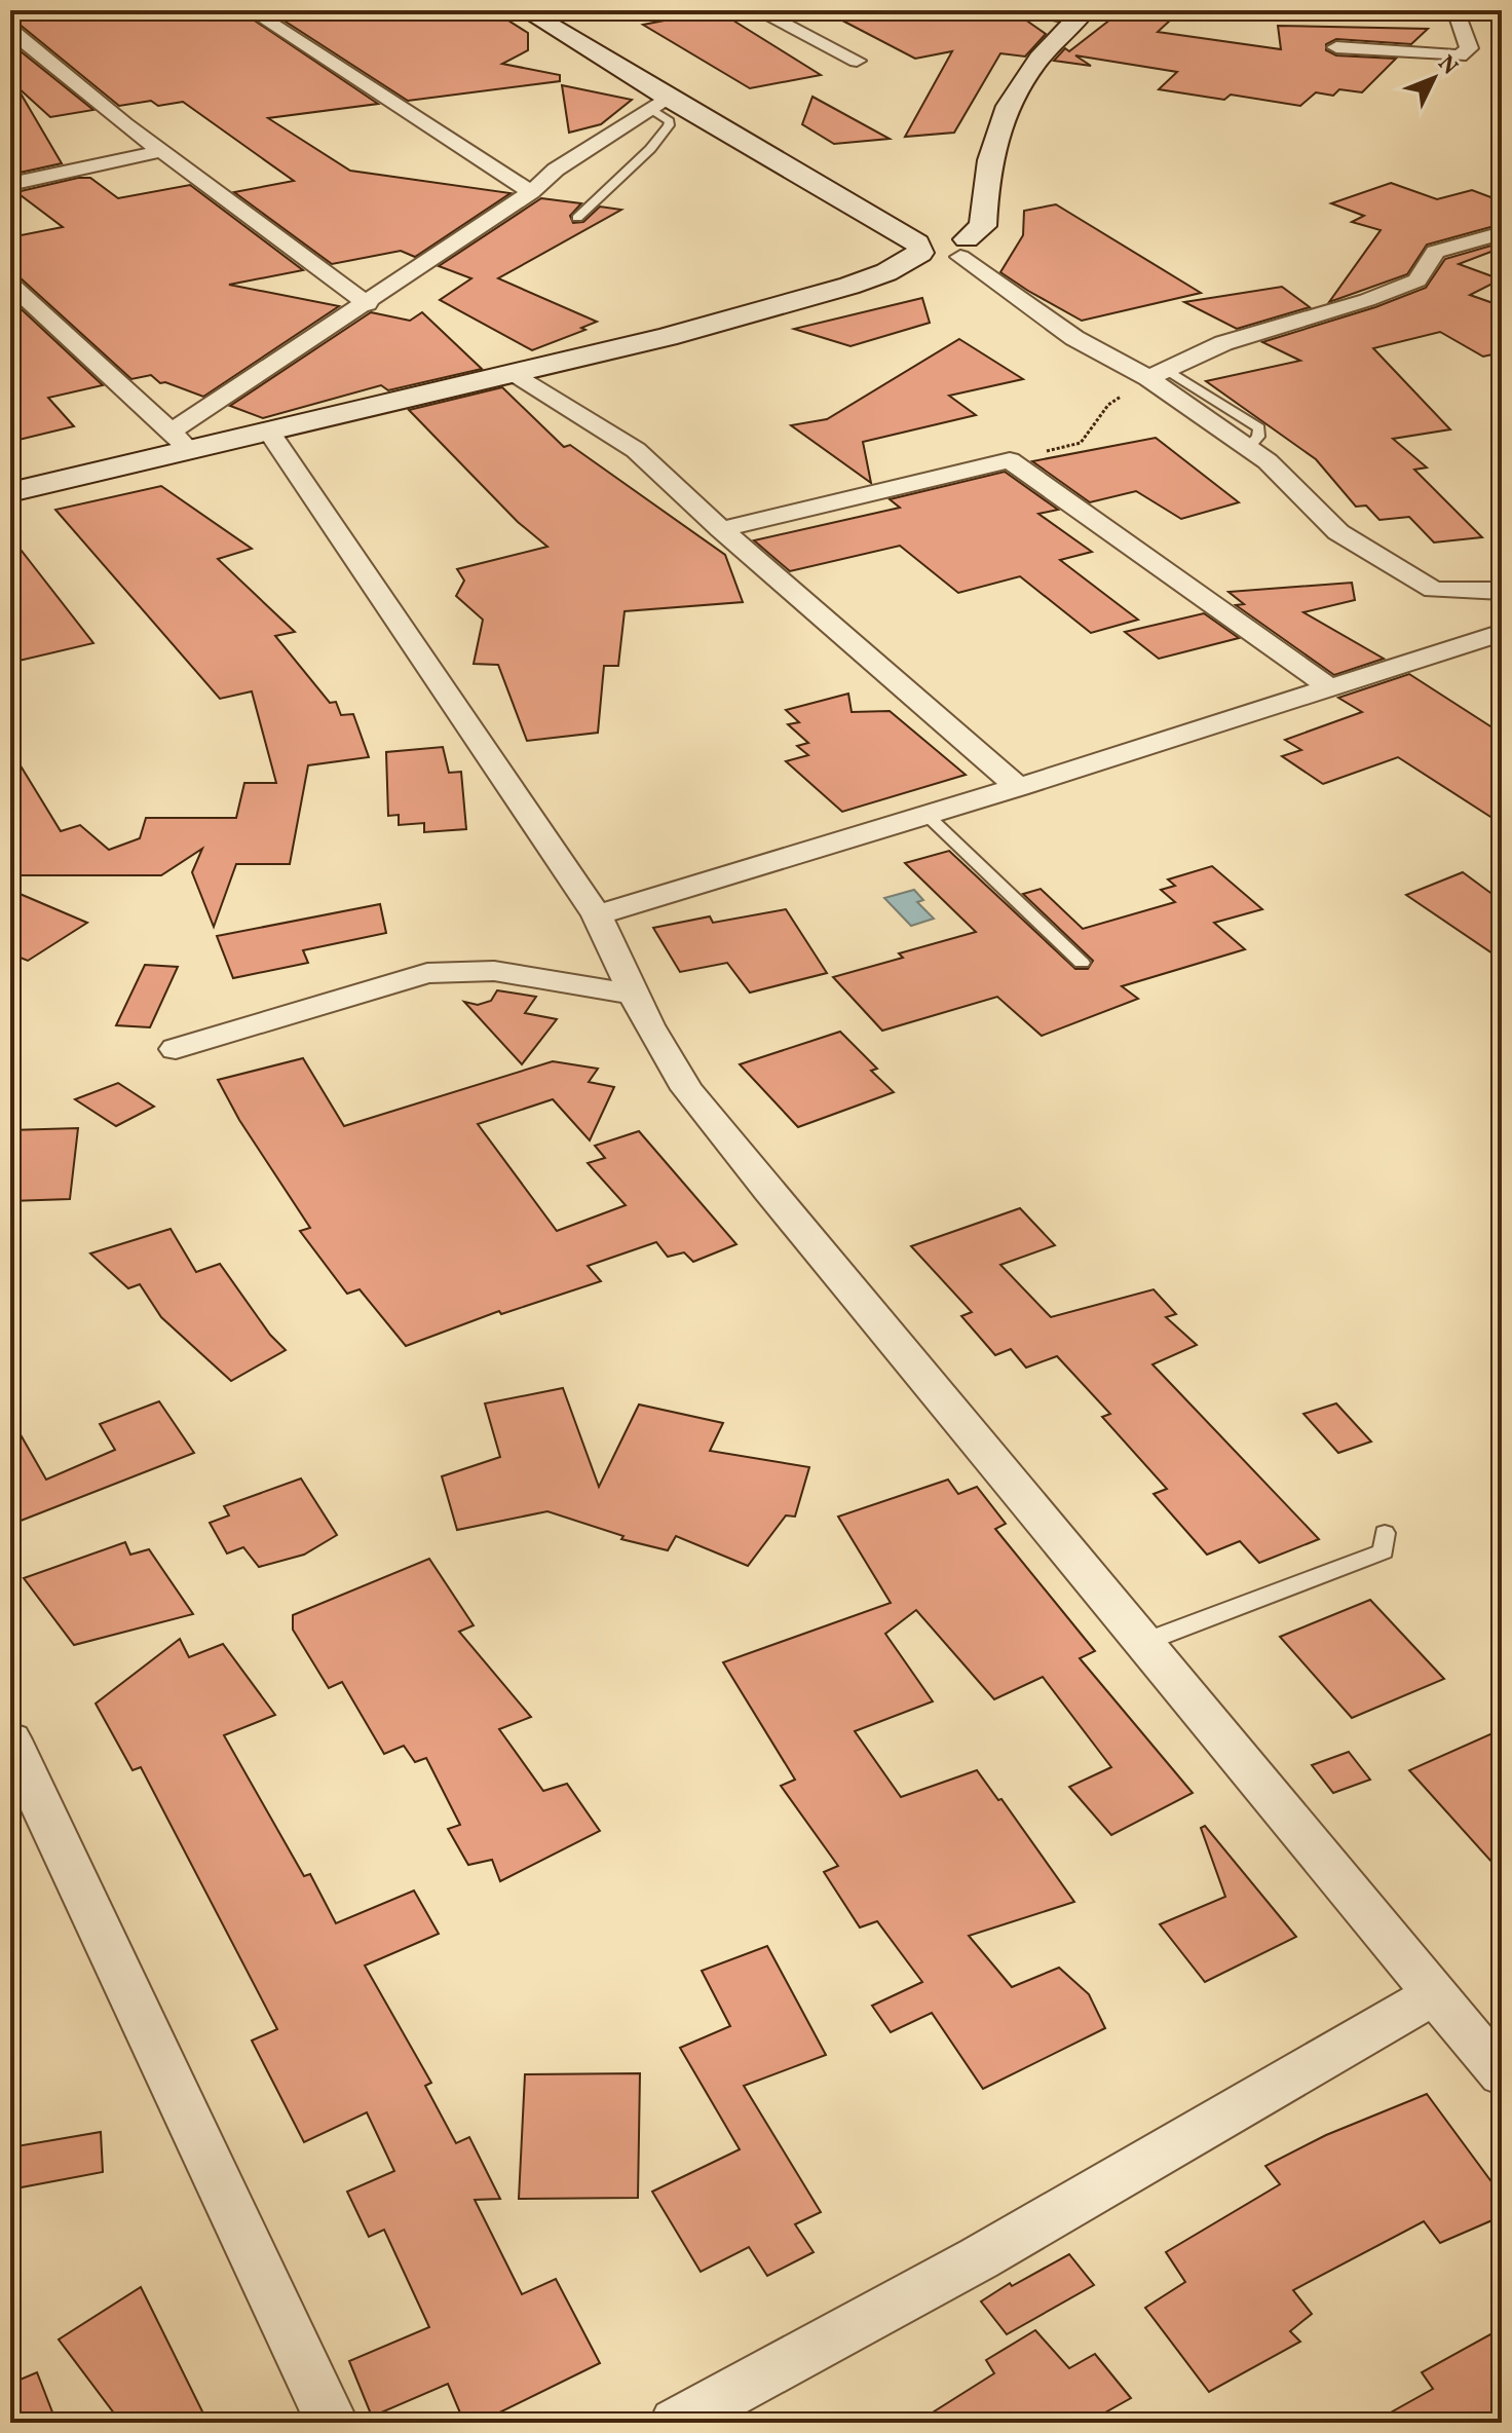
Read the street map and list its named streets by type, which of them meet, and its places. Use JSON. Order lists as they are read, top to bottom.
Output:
{
  "north": "top right"
}
